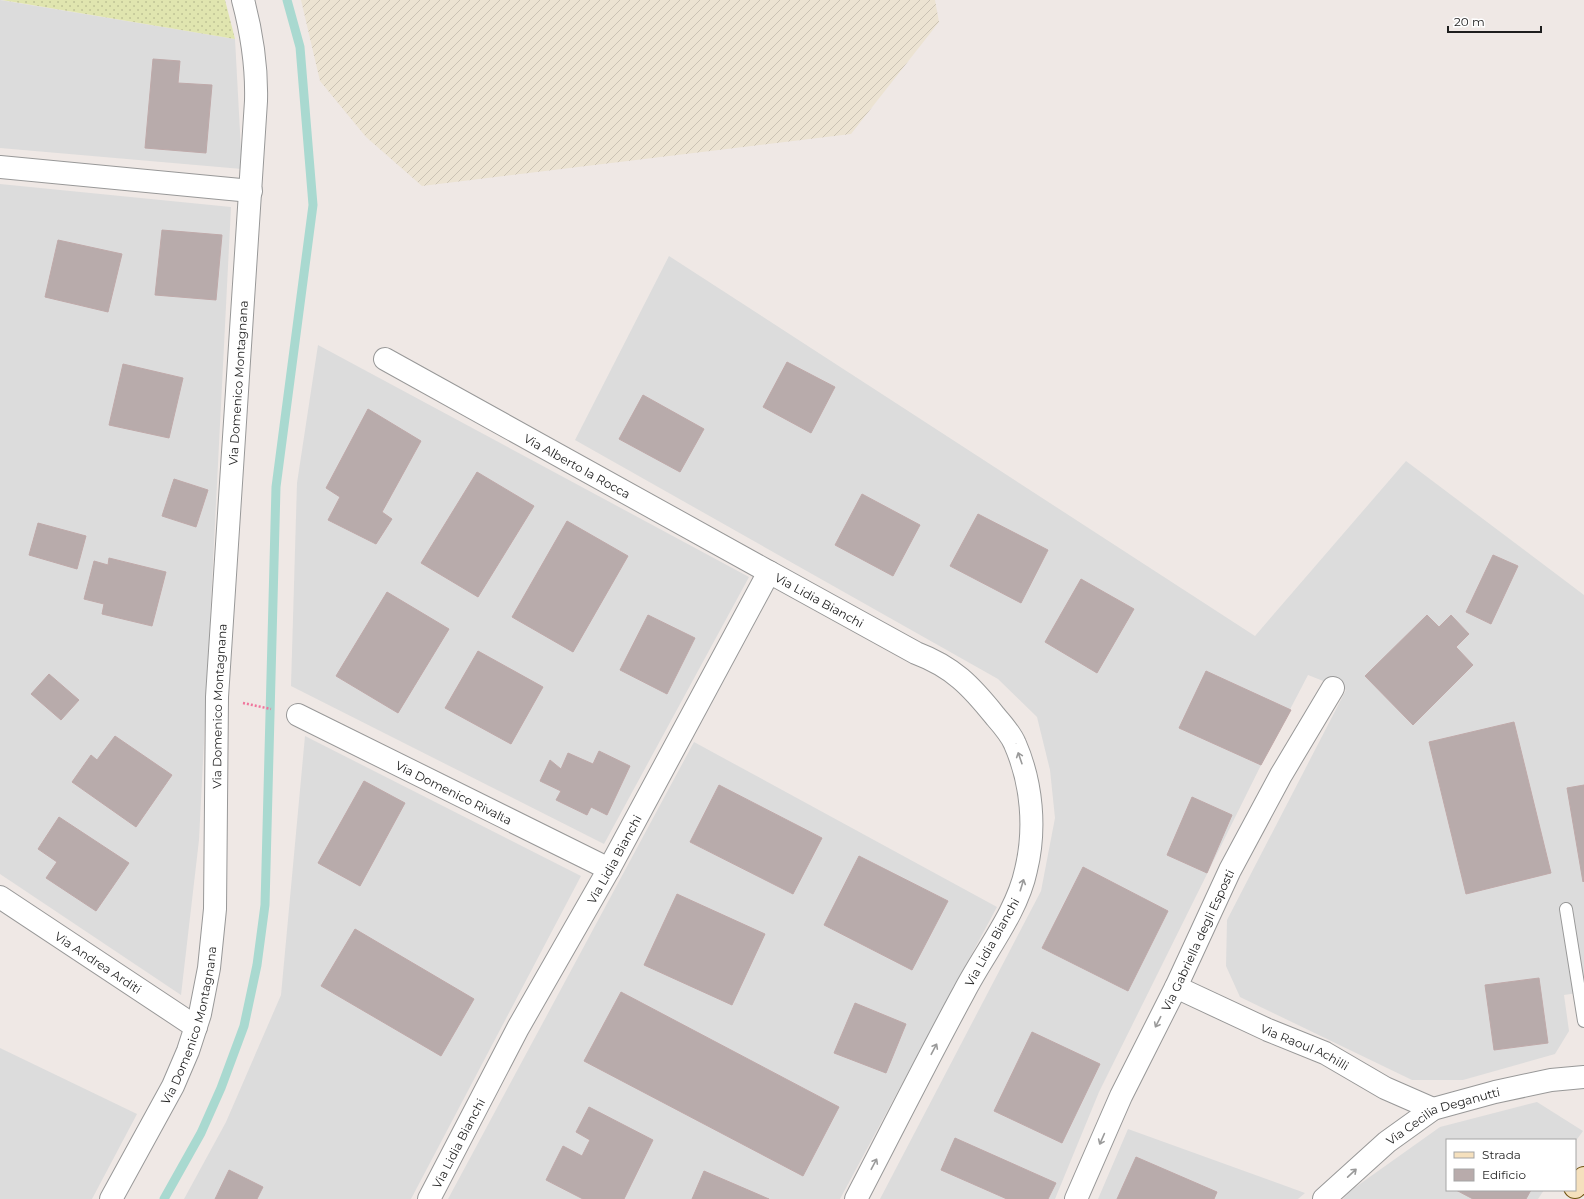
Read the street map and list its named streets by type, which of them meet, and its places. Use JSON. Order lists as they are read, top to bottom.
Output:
{
  "streets": {
    "street": [
      "Via Domenico Montagnana",
      "Via Alberto la Rocca",
      "Via Lidia Bianchi",
      "Via Domenico Rivalta",
      "Via Gabriella degli Esposti",
      "Via Andrea Arditi",
      "Via Raoul Achilli",
      "Via Cecilia Deganutti"
    ]
  },
  "crossings": [
    ["Via Domenico Montagnana", "Via Andrea Arditi"],
    ["Via Alberto la Rocca", "Via Lidia Bianchi"],
    ["Via Lidia Bianchi", "Via Domenico Rivalta"],
    ["Via Gabriella degli Esposti", "Via Raoul Achilli"],
    ["Via Raoul Achilli", "Via Cecilia Deganutti"]
  ],
  "one_way": ["Via Gabriella degli Esposti", "Via Cecilia Deganutti"],
  "legend": ["Strada", "Edificio"],
  "scale_bar": "20 m"
}
